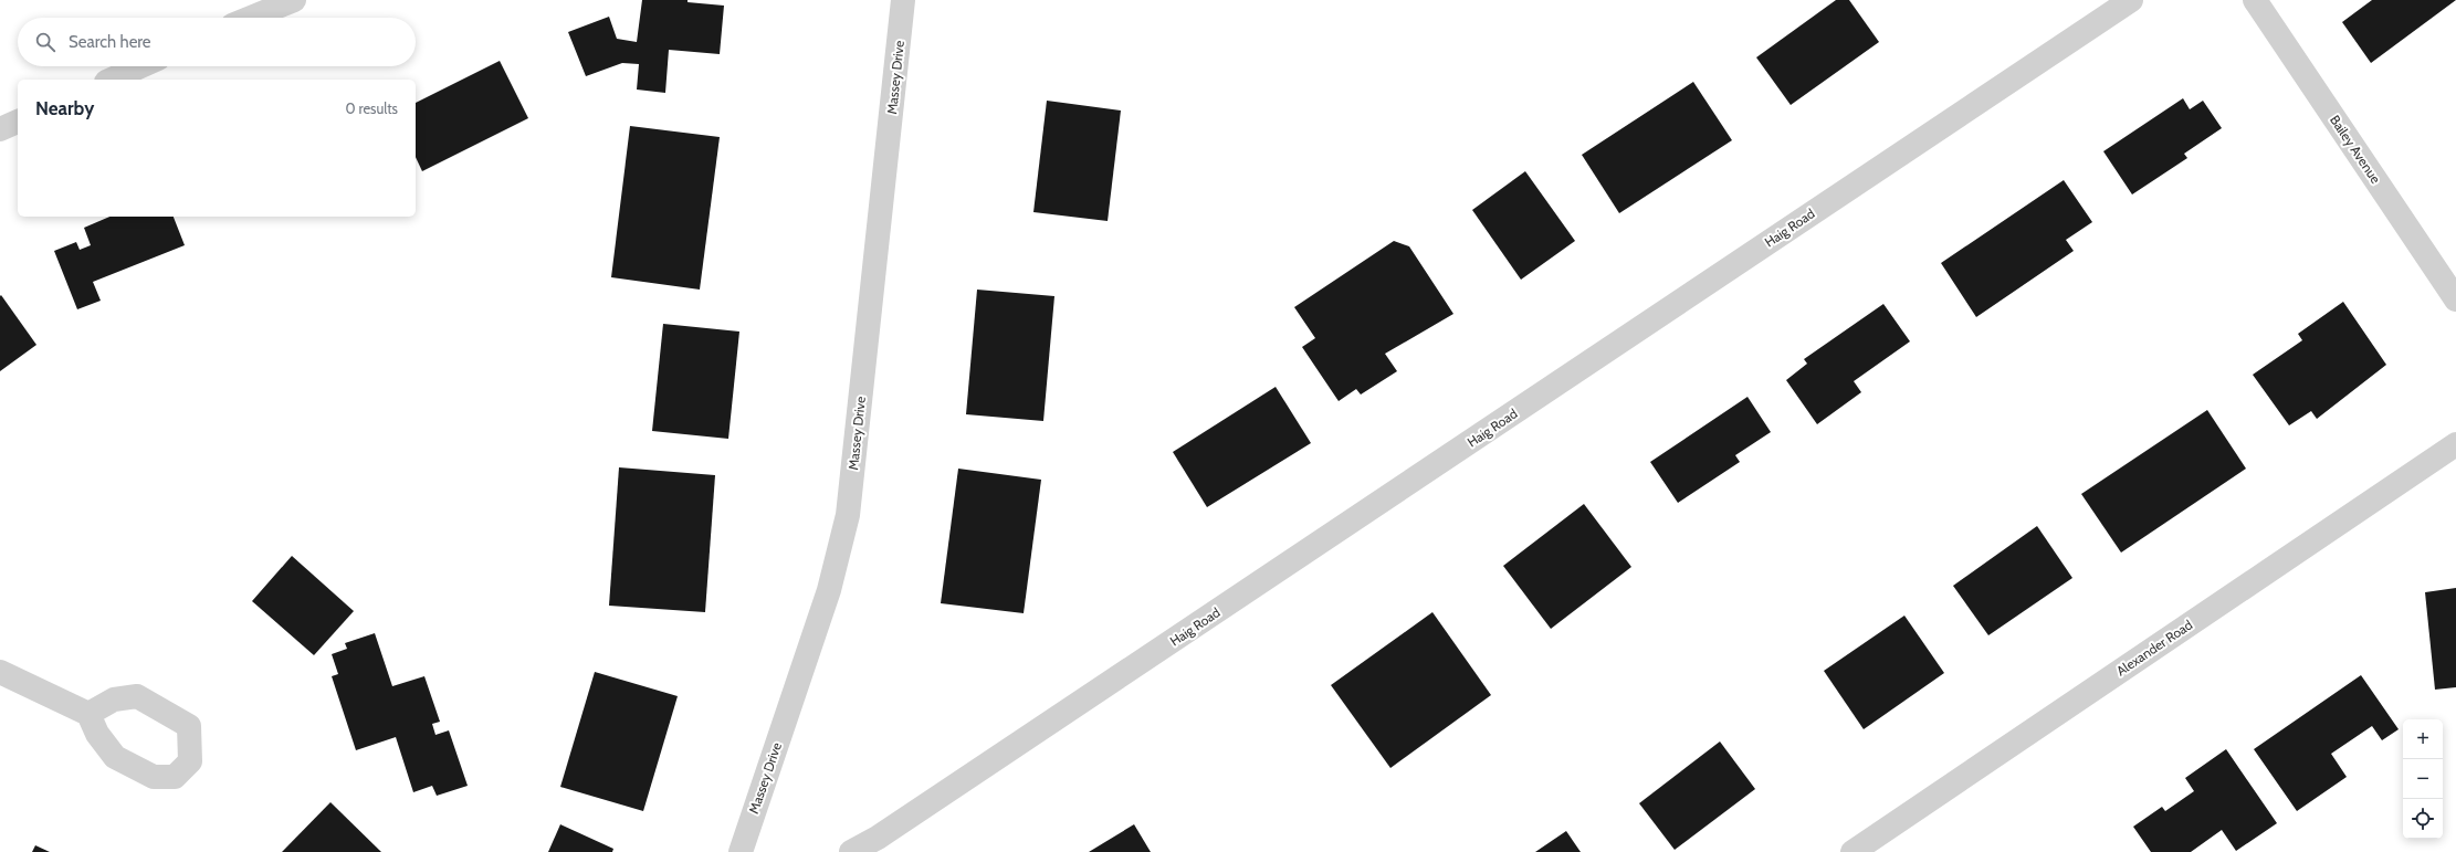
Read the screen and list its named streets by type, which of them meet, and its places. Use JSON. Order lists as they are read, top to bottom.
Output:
{
  "streets": {
    "street": [
      "Massey Drive",
      "Bailey Avenue",
      "Haig Road",
      "Alexander Road"
    ]
  },
  "page": {
    "search": "Search here",
    "heading": ["Nearby", "0 results"],
    "map_buttons": ["+", "−"]
  }
}
